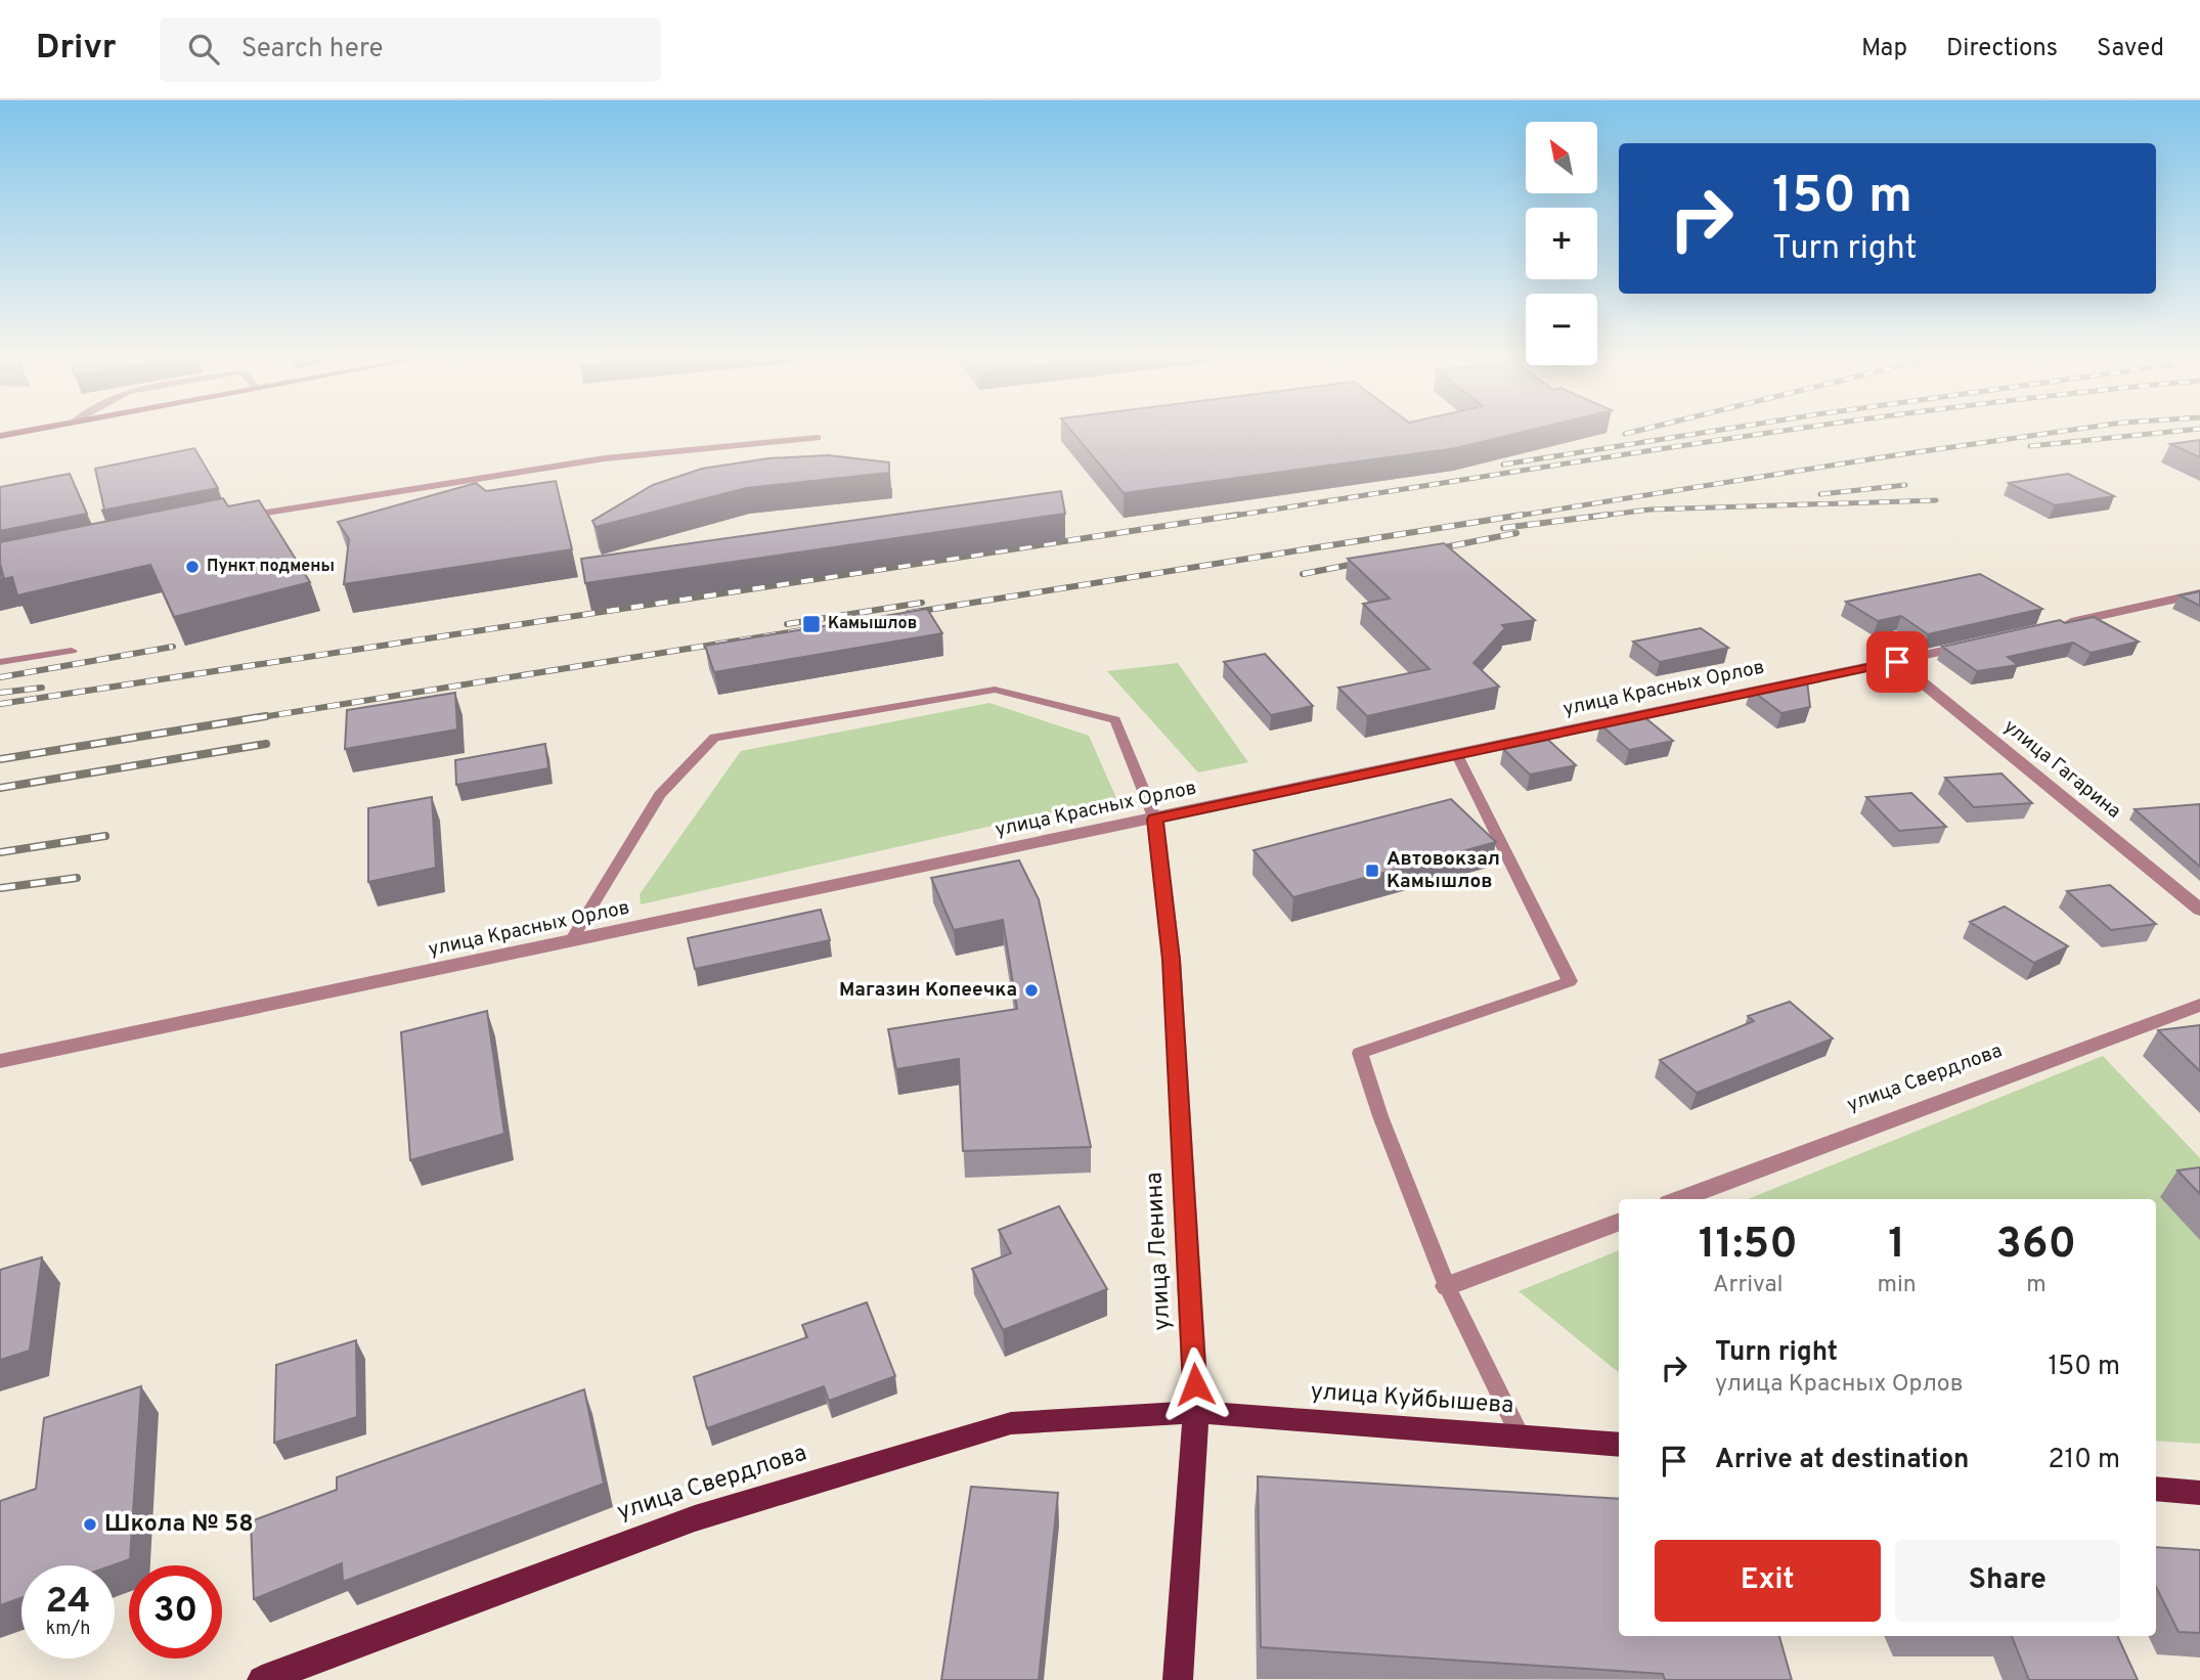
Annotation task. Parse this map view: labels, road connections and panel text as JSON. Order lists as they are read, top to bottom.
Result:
{
  "streets": {
    "main road": ["улица Свердлова", "улица Ленина", "улица Куйбышева"],
    "street": ["улица Красных Орлов", "улица Гагарина"]
  },
  "crossings": [
    ["улица Красных Орлов", "улица Гагарина"],
    ["улица Красных Орлов", "улица Ленина"],
    ["улица Свердлова", "улица Ленина"],
    ["улица Свердлова", "улица Куйбышева"],
    ["улица Ленина", "улица Куйбышева"]
  ],
  "places": {
    "other": ["Пункт подмены", "Магазин Копеечка", "Школа № 58"],
    "transit": ["Камышлов", "Автовокзал Камышлов"]
  },
  "north": "top left",
  "page": {
    "header": "Drivr",
    "search": "Search here",
    "nav": ["Map", "Directions", "Saved"],
    "map_buttons": ["+", "−"],
    "turn": ["150 m", "Turn right"],
    "eta": [
      "11:50",
      "Arrival",
      "1",
      "min",
      "360",
      "m"
    ],
    "list": [
      {
        "name": "Turn right",
        "note": "улица Красных Орлов",
        "value": "150 m"
      },
      {
        "name": "Arrive at destination",
        "value": "210 m"
      }
    ],
    "buttons": ["Exit", "Share"],
    "speed": "24 km/h",
    "limit": "30"
  }
}
